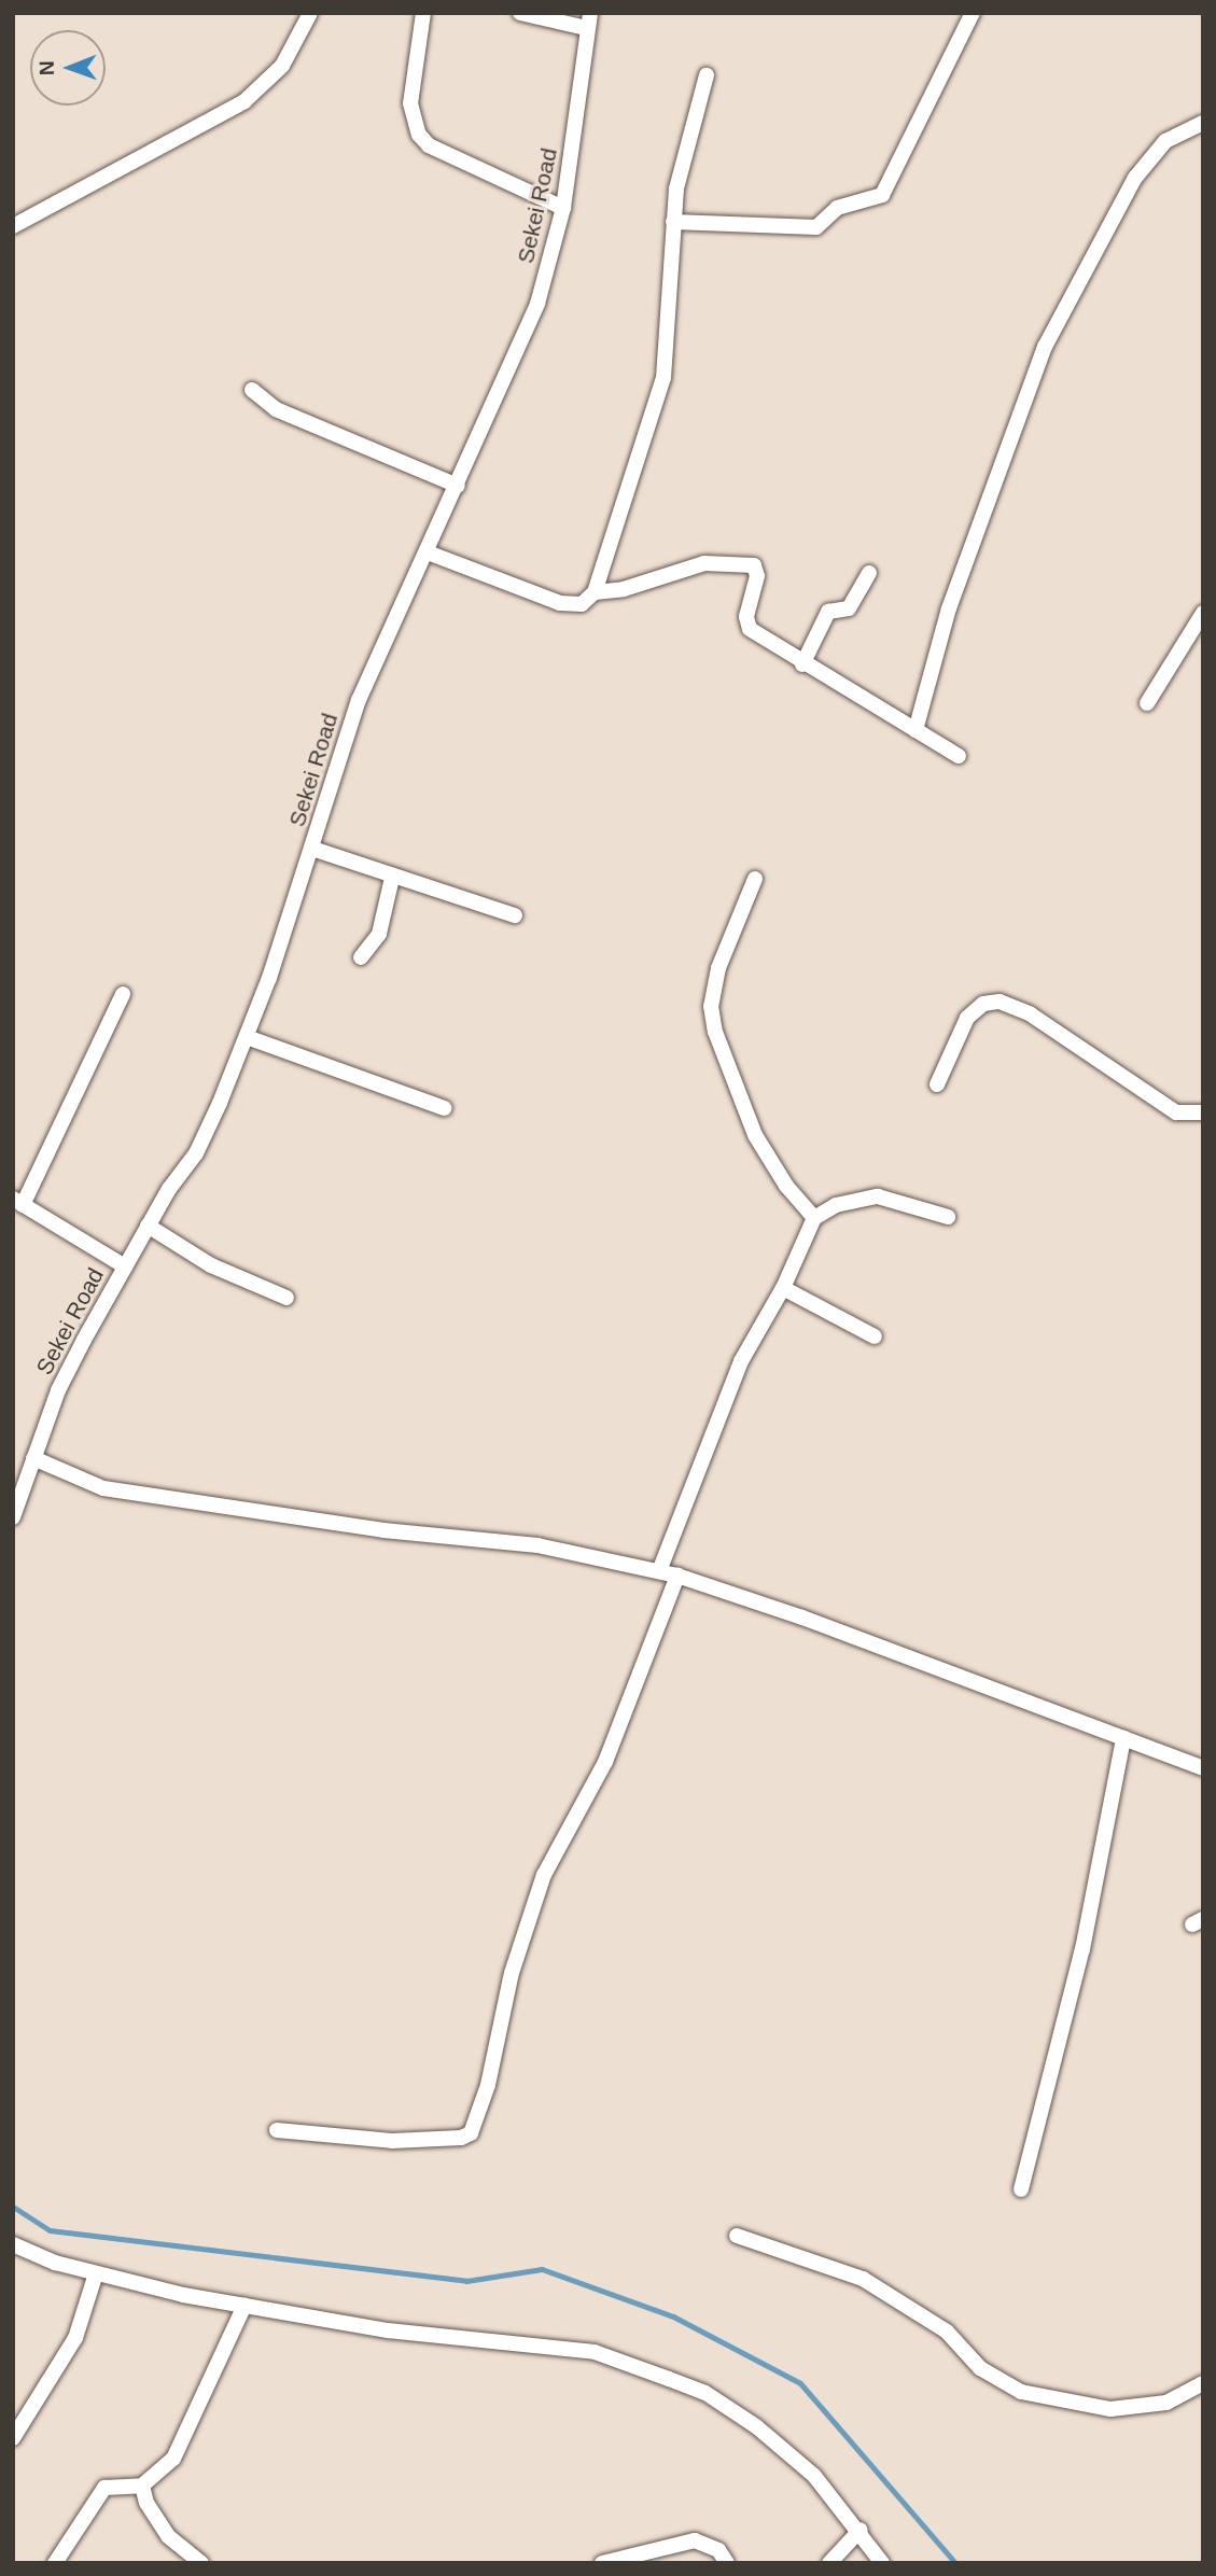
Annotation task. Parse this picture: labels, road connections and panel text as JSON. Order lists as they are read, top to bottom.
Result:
{
  "streets": {
    "street": ["Sekei Road"]
  },
  "north": "left"
}
